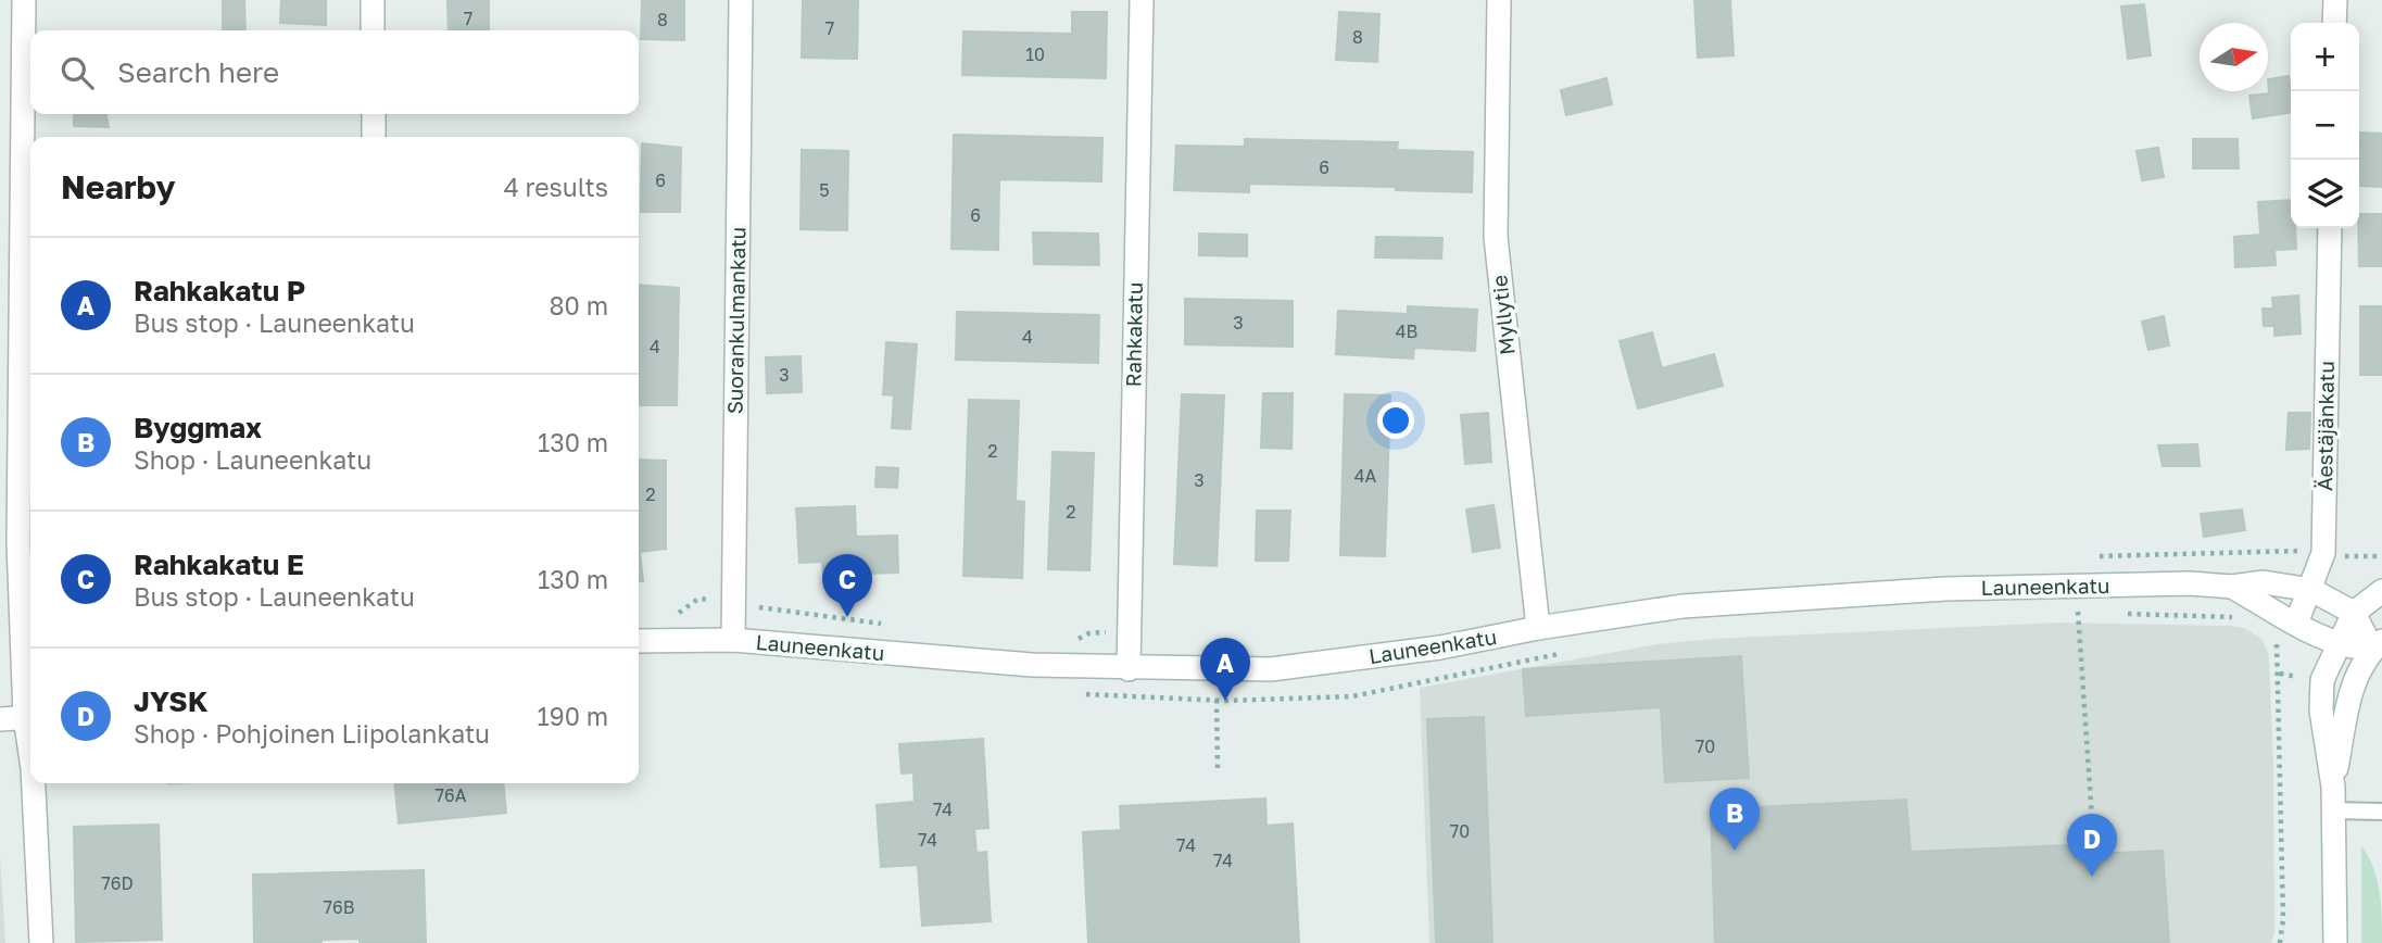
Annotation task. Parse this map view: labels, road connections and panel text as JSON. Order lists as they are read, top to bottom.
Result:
{
  "streets": {
    "street": [
      "Myllytie",
      "Suorankulmankatu",
      "Rahkakatu",
      "Äestäjänkatu",
      "Launeenkatu"
    ]
  },
  "crossings": [
    ["Myllytie", "Launeenkatu"],
    ["Suorankulmankatu", "Launeenkatu"],
    ["Rahkakatu", "Launeenkatu"],
    ["Äestäjänkatu", "Launeenkatu"]
  ],
  "house_numbers": [
    "7",
    "8",
    "7",
    "8",
    "10",
    "6",
    "6",
    "5",
    "6",
    "3",
    "4B",
    "4",
    "4",
    "3",
    "2",
    "4A",
    "3",
    "2",
    "2",
    "70",
    "76A",
    "74",
    "70",
    "74",
    "74",
    "74",
    "76D",
    "76B"
  ],
  "north": "right",
  "page": {
    "map_buttons": ["+", "−"],
    "search": "Search here",
    "heading": ["Nearby", "4 results"],
    "list": [
      {
        "mark": "A",
        "name": "Rahkakatu P",
        "note": "Bus stop · Launeenkatu",
        "value": "80 m"
      },
      {
        "mark": "B",
        "name": "Byggmax",
        "note": "Shop · Launeenkatu",
        "value": "130 m"
      },
      {
        "mark": "C",
        "name": "Rahkakatu E",
        "note": "Bus stop · Launeenkatu",
        "value": "130 m"
      },
      {
        "mark": "D",
        "name": "JYSK",
        "note": "Shop · Pohjoinen Liipolankatu",
        "value": "190 m"
      }
    ],
    "pins": [
      "C",
      "A",
      "B",
      "D"
    ]
  }
}
